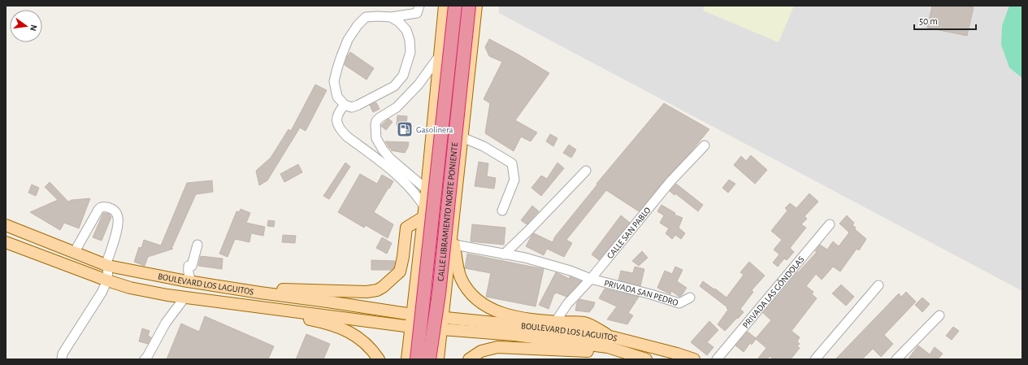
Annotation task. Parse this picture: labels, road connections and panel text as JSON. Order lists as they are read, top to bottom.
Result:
{
  "streets": {
    "highway": ["CALLE LIBRAMIENTO NORTE PONIENTE"],
    "main road": ["BOULEVARD LOS LAGUITOS"],
    "street": ["CALLE SAN PABLO", "PRIVADA SAN PEDRO", "PRIVADA LAS GÓNDOLAS"]
  },
  "crossings": [
    ["CALLE LIBRAMIENTO NORTE PONIENTE", "BOULEVARD LOS LAGUITOS"],
    ["CALLE SAN PABLO", "PRIVADA SAN PEDRO"]
  ],
  "places": {
    "fuel station": ["Gasolinera"]
  },
  "scale_bar": "50 m",
  "north": "right"
}
